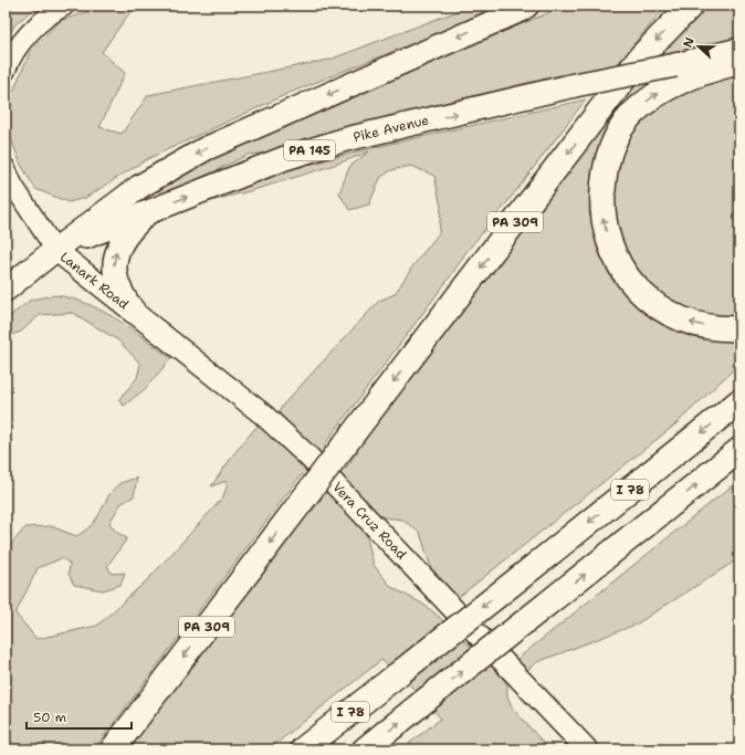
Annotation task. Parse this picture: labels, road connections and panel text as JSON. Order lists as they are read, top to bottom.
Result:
{
  "streets": {
    "highway": ["PA 309", "I 78"],
    "main road": [
      "Pike Avenue",
      "PA 145",
      "Lanark Road",
      "Vera Cruz Road"
    ]
  },
  "crossings": [
    ["Pike Avenue", "PA 145"],
    ["Pike Avenue", "Lanark Road"],
    ["Lanark Road", "Vera Cruz Road"]
  ],
  "scale_bar": "50 m",
  "north": "left"
}
